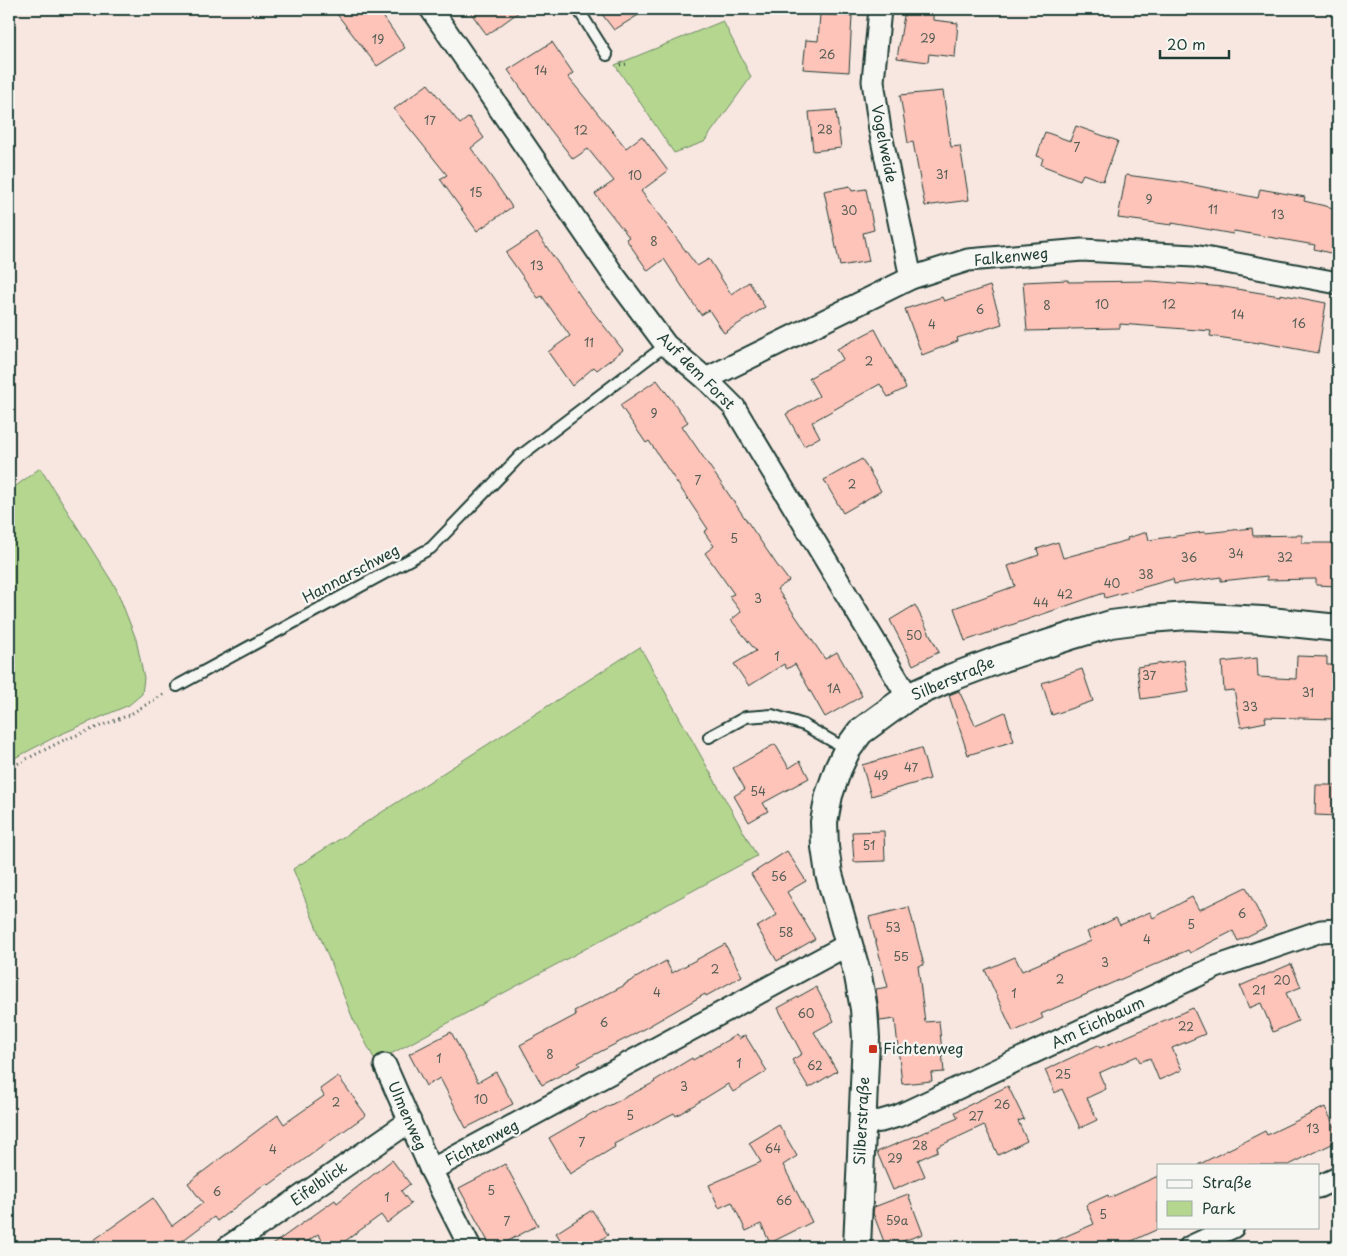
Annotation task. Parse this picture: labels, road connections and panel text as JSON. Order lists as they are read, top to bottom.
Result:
{
  "streets": {
    "street": [
      "Vogelweide",
      "Falkenweg",
      "Auf dem Forst",
      "Silberstraße",
      "Am Eichbaum",
      "Ulmenweg",
      "Fichtenweg",
      "Eifelblick"
    ],
    "lane": ["Hannarschweg"]
  },
  "crossings": [
    ["Vogelweide", "Falkenweg"],
    ["Falkenweg", "Auf dem Forst"],
    ["Auf dem Forst", "Hannarschweg"],
    ["Auf dem Forst", "Silberstraße"],
    ["Silberstraße", "Am Eichbaum"],
    ["Silberstraße", "Fichtenweg"],
    ["Ulmenweg", "Fichtenweg"],
    ["Ulmenweg", "Eifelblick"]
  ],
  "places": {
    "transit": ["Fichtenweg"]
  },
  "house_numbers": [
    "29",
    "19",
    "26",
    "14",
    "17",
    "28",
    "12",
    "7",
    "31",
    "10",
    "15",
    "9",
    "11",
    "30",
    "13",
    "8",
    "13",
    "10",
    "12",
    "8",
    "6",
    "14",
    "16",
    "4",
    "11",
    "2",
    "9",
    "7",
    "2",
    "5",
    "34",
    "36",
    "32",
    "38",
    "40",
    "42",
    "3",
    "44",
    "50",
    "1",
    "37",
    "1A",
    "31",
    "33",
    "47",
    "49",
    "54",
    "51",
    "56",
    "6",
    "5",
    "53",
    "58",
    "4",
    "55",
    "3",
    "2",
    "2",
    "20",
    "21",
    "4",
    "1",
    "60",
    "6",
    "22",
    "8",
    "1",
    "1",
    "62",
    "25",
    "3",
    "10",
    "2",
    "26",
    "5",
    "27",
    "13",
    "7",
    "28",
    "64",
    "4",
    "29",
    "5",
    "6",
    "1",
    "66",
    "5",
    "59a",
    "7"
  ],
  "legend": ["Straße", "Park"],
  "scale_bar": "20 m"
}
